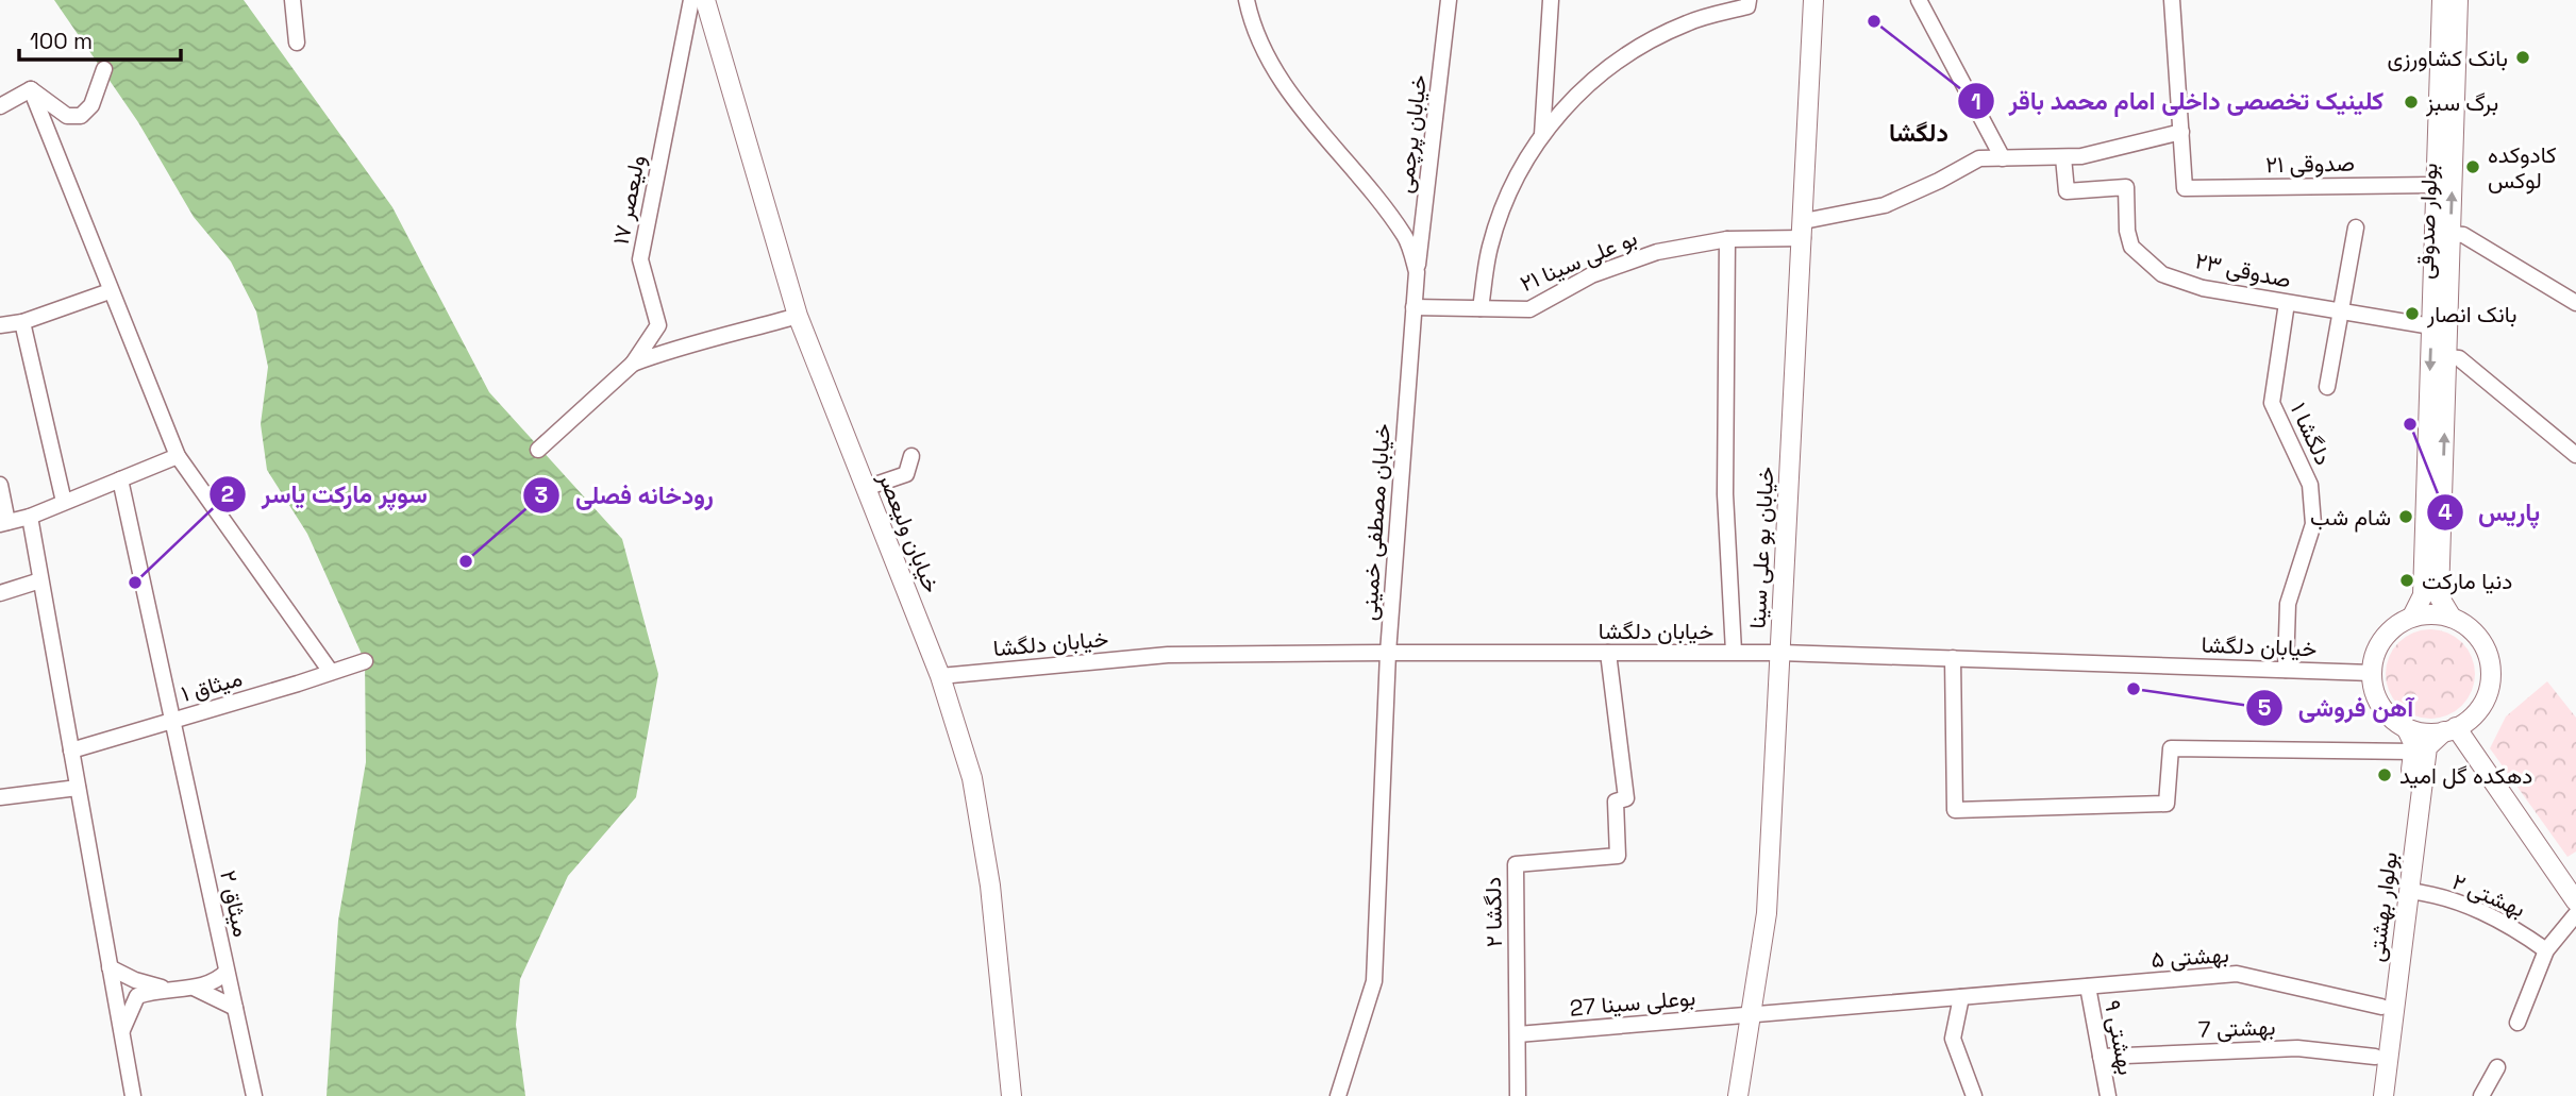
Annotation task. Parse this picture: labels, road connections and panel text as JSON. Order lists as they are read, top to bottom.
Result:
{
  "streets": {
    "main road": [
      "بولوار صدوقی",
      "خیابان ولیعصر",
      "خیابان بو علی سینا",
      "بولوار بهشتی"
    ],
    "street": [
      "خیابان پرچمی",
      "صدوقی ۲۱",
      "ولیعصر ۱۷",
      "بو علی سینا ۲۱",
      "صدوقی ۲۳",
      "دلگشا ۱",
      "خیابان مصطفی خمینی",
      "خیابان دلگشا",
      "میثاق ۱",
      "بهشتی ۲",
      "میثاق ۲",
      "دلگشا ۲",
      "بهشتی ۵",
      "بوعلی سینا 27",
      "بهشتی 7",
      "بهشتی ۹"
    ]
  },
  "crossings": [
    ["خیابان پرچمی", "خیابان مصطفی خمینی"],
    ["صدوقی ۲۱", "بولوار صدوقی"],
    ["صدوقی ۲۱", "بو علی سینا ۲۱"],
    ["بولوار صدوقی", "صدوقی ۲۳"],
    ["بولوار صدوقی", "خیابان دلگشا"],
    ["بولوار صدوقی", "بولوار بهشتی"],
    ["بو علی سینا ۲۱", "صدوقی ۲۳"],
    ["بو علی سینا ۲۱", "خیابان مصطفی خمینی"],
    ["بو علی سینا ۲۱", "خیابان بو علی سینا"],
    ["صدوقی ۲۳", "دلگشا ۱"],
    ["دلگشا ۱", "خیابان دلگشا"],
    ["خیابان مصطفی خمینی", "خیابان دلگشا"],
    ["خیابان ولیعصر", "خیابان دلگشا"],
    ["خیابان بو علی سینا", "خیابان دلگشا"],
    ["خیابان بو علی سینا", "بوعلی سینا 27"],
    ["خیابان دلگشا", "بولوار بهشتی"],
    ["خیابان دلگشا", "دلگشا ۲"],
    ["میثاق ۱", "میثاق ۲"],
    ["بهشتی ۲", "بولوار بهشتی"],
    ["بولوار بهشتی", "بهشتی ۵"],
    ["بولوار بهشتی", "بهشتی 7"],
    ["دلگشا ۲", "بوعلی سینا 27"],
    ["بهشتی ۵", "بوعلی سینا 27"],
    ["بهشتی ۵", "بهشتی ۹"],
    ["بهشتی 7", "بهشتی ۹"]
  ],
  "districts": ["دلگشا"],
  "places": [
    "کلینیک تخصصی داخلی امام محمد باقر",
    "بانک کشاورزی",
    "برگ سبز",
    "کادوکده لوکس",
    "بانک انصار",
    "پاریس",
    "شام شب",
    "رودخانه فصلی",
    "دنیا مارکت",
    "سوپر مارکت یاسر",
    "آهن فروشی",
    "دهکده گل امید"
  ],
  "scale_bar": "100 m"
}
